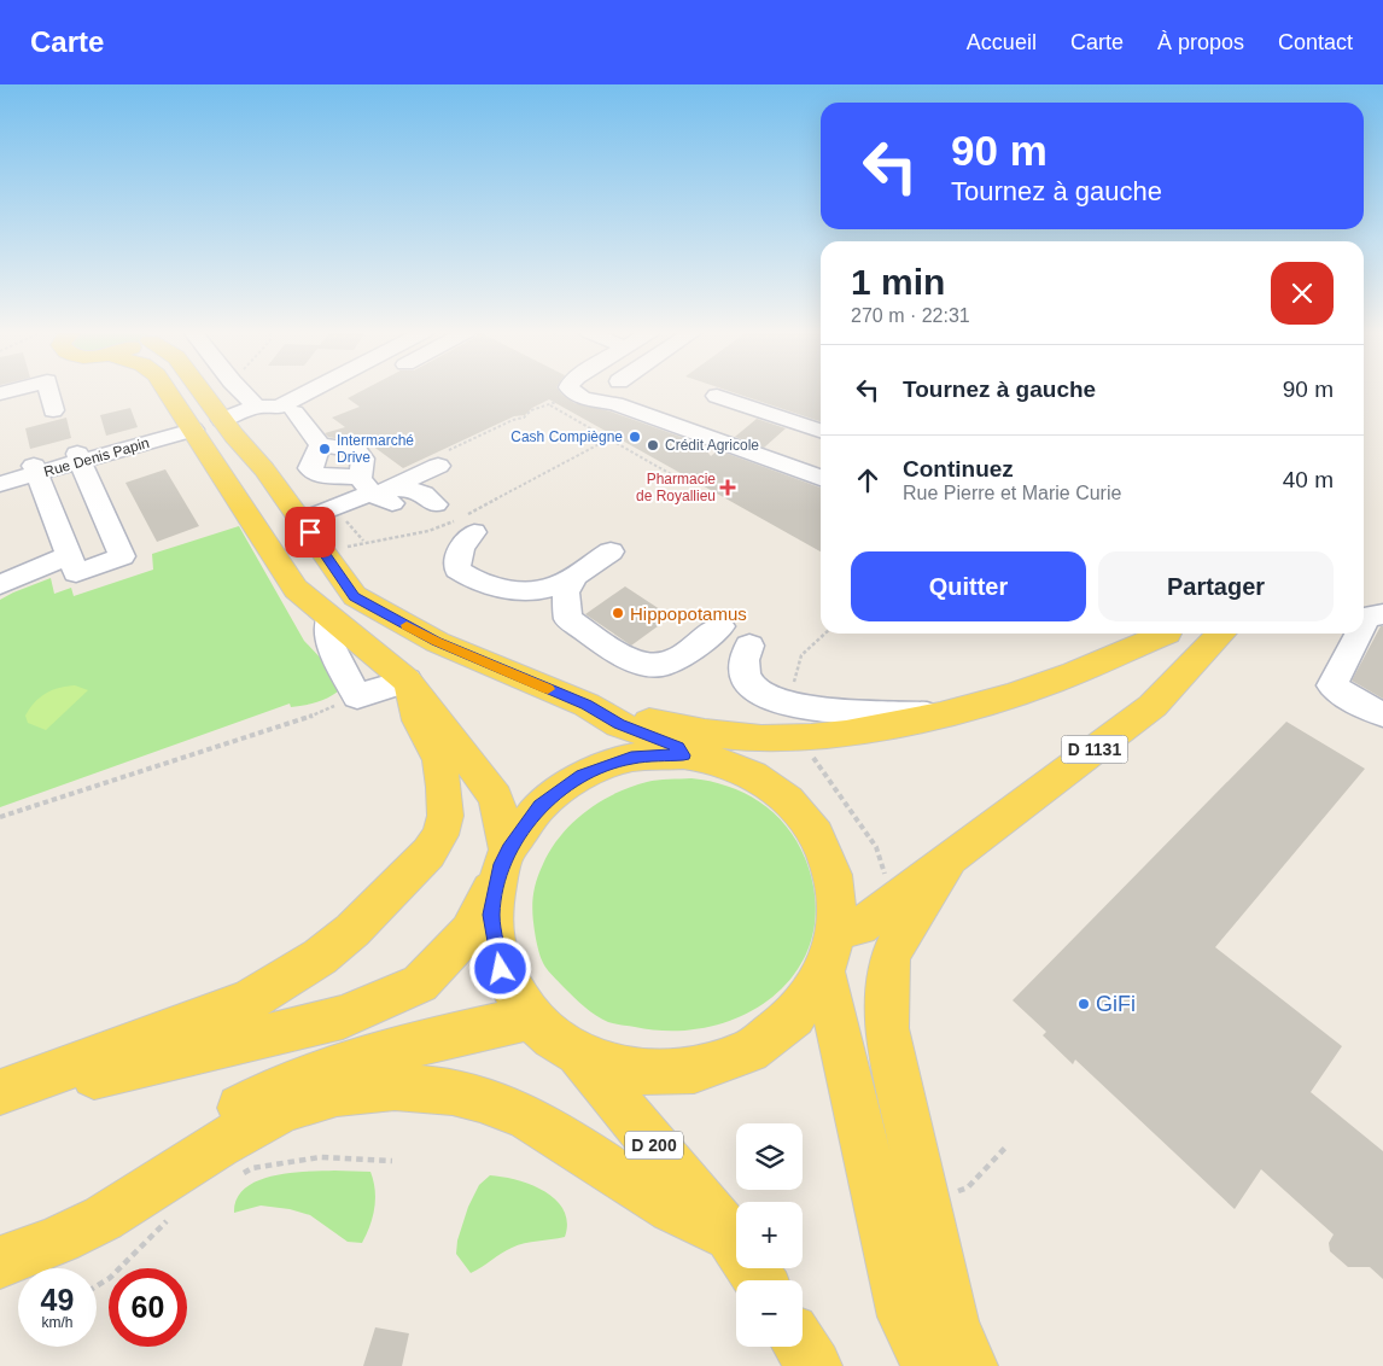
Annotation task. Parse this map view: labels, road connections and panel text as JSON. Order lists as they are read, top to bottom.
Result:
{
  "streets": {
    "main road": ["D 1131", "D 200"],
    "street": ["Rue Denis Papin"]
  },
  "places": {
    "other": [
      "Cash Compiègne",
      "Crédit Agricole",
      "Intermarché Drive",
      "Hippopotamus",
      "GiFi"
    ],
    "health": ["Pharmacie de Royallieu"]
  },
  "page": {
    "header": "Carte",
    "nav": [
      "Accueil",
      "Carte",
      "À propos",
      "Contact"
    ],
    "turn": ["90 m", "Tournez à gauche"],
    "heading": ["1 min", "270 m · 22:31"],
    "list": [
      {
        "name": "Tournez à gauche",
        "value": "90 m"
      },
      {
        "name": "Continuez",
        "note": "Rue Pierre et Marie Curie",
        "value": "40 m"
      }
    ],
    "buttons": ["Quitter", "Partager"],
    "map_buttons": ["+", "−"],
    "speed": "49 km/h",
    "limit": "60"
  }
}
